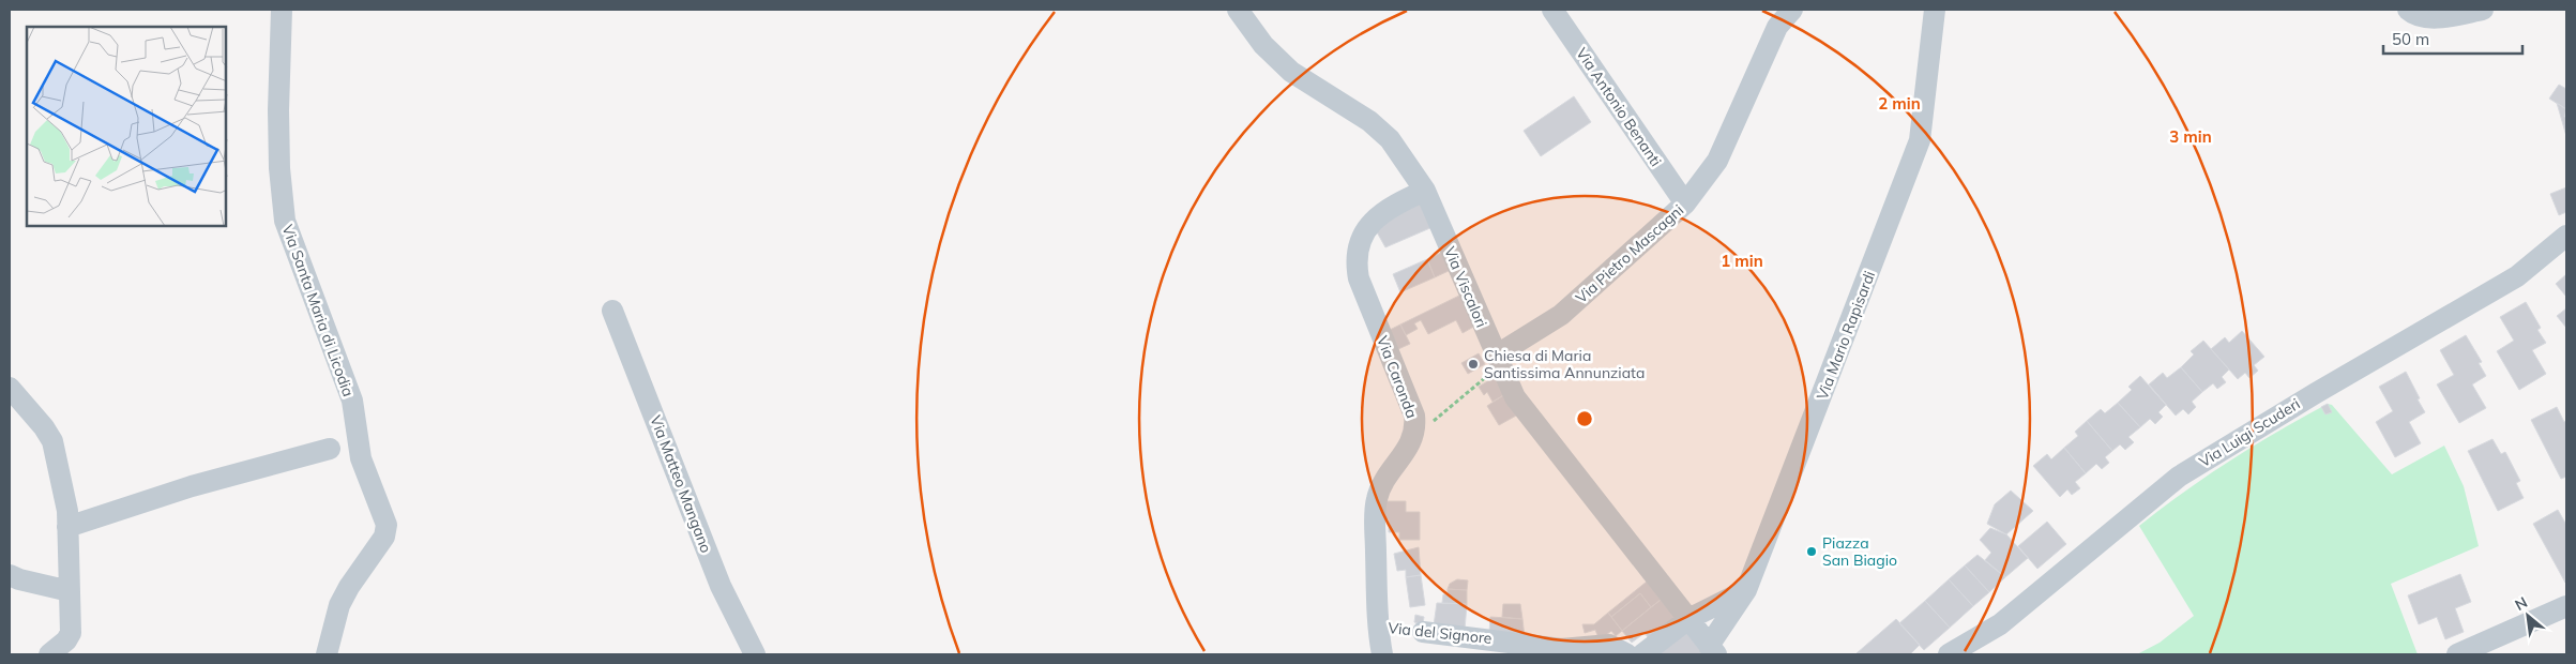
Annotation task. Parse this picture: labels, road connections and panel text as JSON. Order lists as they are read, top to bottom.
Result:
{
  "streets": {
    "street": [
      "Via Antonio Benanti",
      "Via Pietro Mascagni",
      "Via Viscalori",
      "Via Santa Maria di Licodia",
      "Via Mario Rapisardi",
      "Via Caronda",
      "Via Luigi Scuderi",
      "Via Matteo Mangano",
      "Via del Signore"
    ]
  },
  "crossings": [
    ["Via Antonio Benanti", "Via Pietro Mascagni"],
    ["Via Pietro Mascagni", "Via Viscalori"],
    ["Via Viscalori", "Via Mario Rapisardi"],
    ["Via Viscalori", "Via Caronda"]
  ],
  "places": ["Chiesa di Maria Santissima Annunziata", "Piazza San Biagio"],
  "scale_bar": "50 m",
  "north": "top left",
  "rings": ["2 min", "3 min", "1 min"]
}
